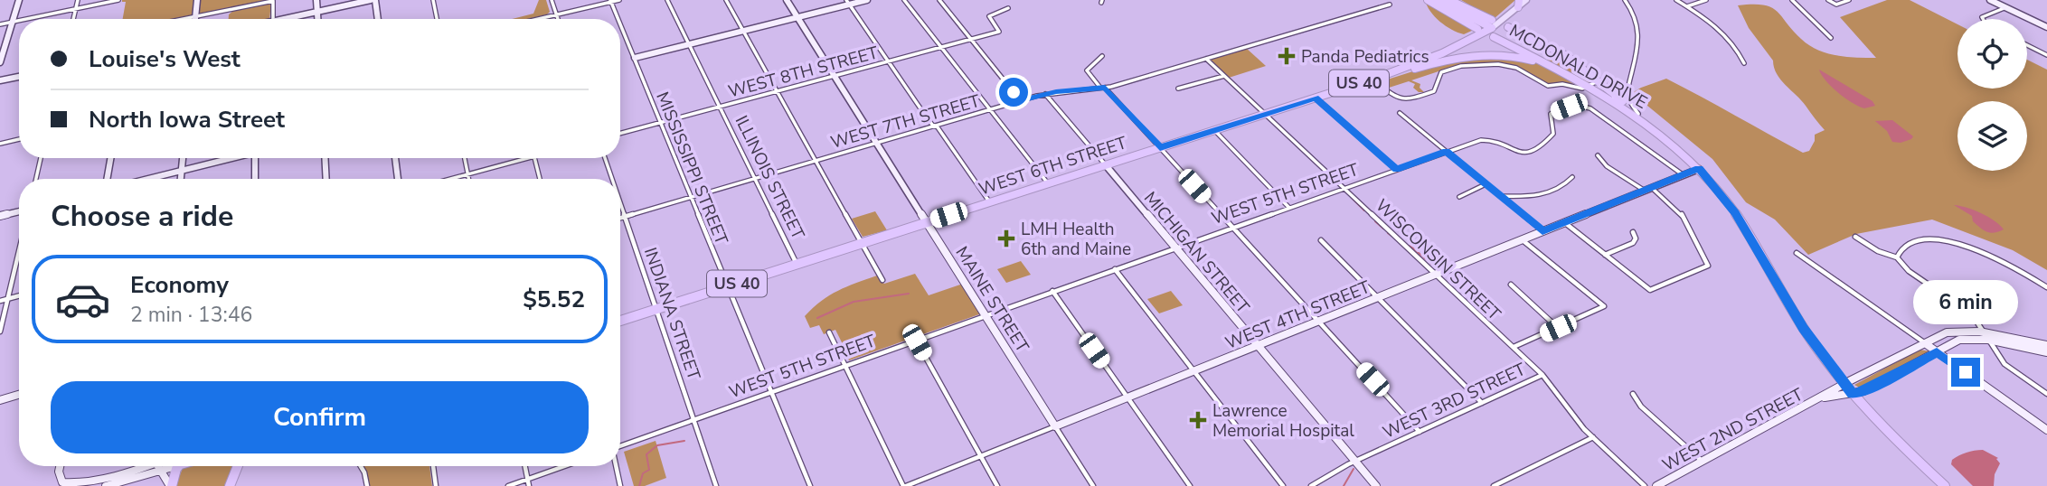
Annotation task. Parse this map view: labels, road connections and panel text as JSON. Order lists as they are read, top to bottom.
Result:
{
  "streets": {
    "highway": ["MCDONALD DRIVE", "US 40", "WEST 6TH STREET"],
    "street": [
      "WEST 8TH STREET",
      "WEST 7TH STREET",
      "MISSISSIPPI STREET",
      "ILLINOIS STREET",
      "WEST 5TH STREET",
      "MICHIGAN STREET",
      "WISCONSIN STREET",
      "MAINE STREET",
      "INDIANA STREET",
      "WEST 4TH STREET",
      "WEST 3RD STREET",
      "WEST 2ND STREET"
    ]
  },
  "crossings": [
    ["MCDONALD DRIVE", "WEST 6TH STREET"],
    ["MCDONALD DRIVE", "WEST 4TH STREET"],
    ["MCDONALD DRIVE", "WEST 2ND STREET"],
    ["WEST 8TH STREET", "MISSISSIPPI STREET"],
    ["WEST 8TH STREET", "ILLINOIS STREET"],
    ["WEST 8TH STREET", "MAINE STREET"],
    ["WEST 7TH STREET", "MISSISSIPPI STREET"],
    ["WEST 7TH STREET", "ILLINOIS STREET"],
    ["WEST 7TH STREET", "MICHIGAN STREET"],
    ["WEST 7TH STREET", "WISCONSIN STREET"],
    ["WEST 7TH STREET", "MAINE STREET"],
    ["WEST 7TH STREET", "INDIANA STREET"],
    ["WEST 6TH STREET", "MISSISSIPPI STREET"],
    ["WEST 6TH STREET", "ILLINOIS STREET"],
    ["WEST 6TH STREET", "MICHIGAN STREET"],
    ["WEST 6TH STREET", "WISCONSIN STREET"],
    ["WEST 6TH STREET", "MAINE STREET"],
    ["WEST 6TH STREET", "INDIANA STREET"],
    ["MISSISSIPPI STREET", "WEST 5TH STREET"],
    ["WEST 5TH STREET", "MICHIGAN STREET"],
    ["WEST 5TH STREET", "WISCONSIN STREET"],
    ["WEST 5TH STREET", "MAINE STREET"],
    ["WEST 5TH STREET", "INDIANA STREET"],
    ["WEST 5TH STREET", "WEST 4TH STREET"],
    ["MICHIGAN STREET", "WEST 4TH STREET"],
    ["MICHIGAN STREET", "WEST 3RD STREET"],
    ["WISCONSIN STREET", "WEST 4TH STREET"],
    ["WISCONSIN STREET", "WEST 3RD STREET"],
    ["MAINE STREET", "WEST 4TH STREET"],
    ["WEST 4TH STREET", "WEST 3RD STREET"]
  ],
  "places": {
    "health": ["Panda Pediatrics", "LMH Health 6th and Maine", "Lawrence Memorial Hospital"]
  },
  "page": {
    "banner": ["Louise's West", "North Iowa Street"],
    "heading": "Choose a ride",
    "list": [
      {
        "name": "Economy",
        "note": "2 min · 13:46",
        "value": "$5.52"
      }
    ],
    "bubble": "6 min",
    "buttons": "Confirm"
  }
}
